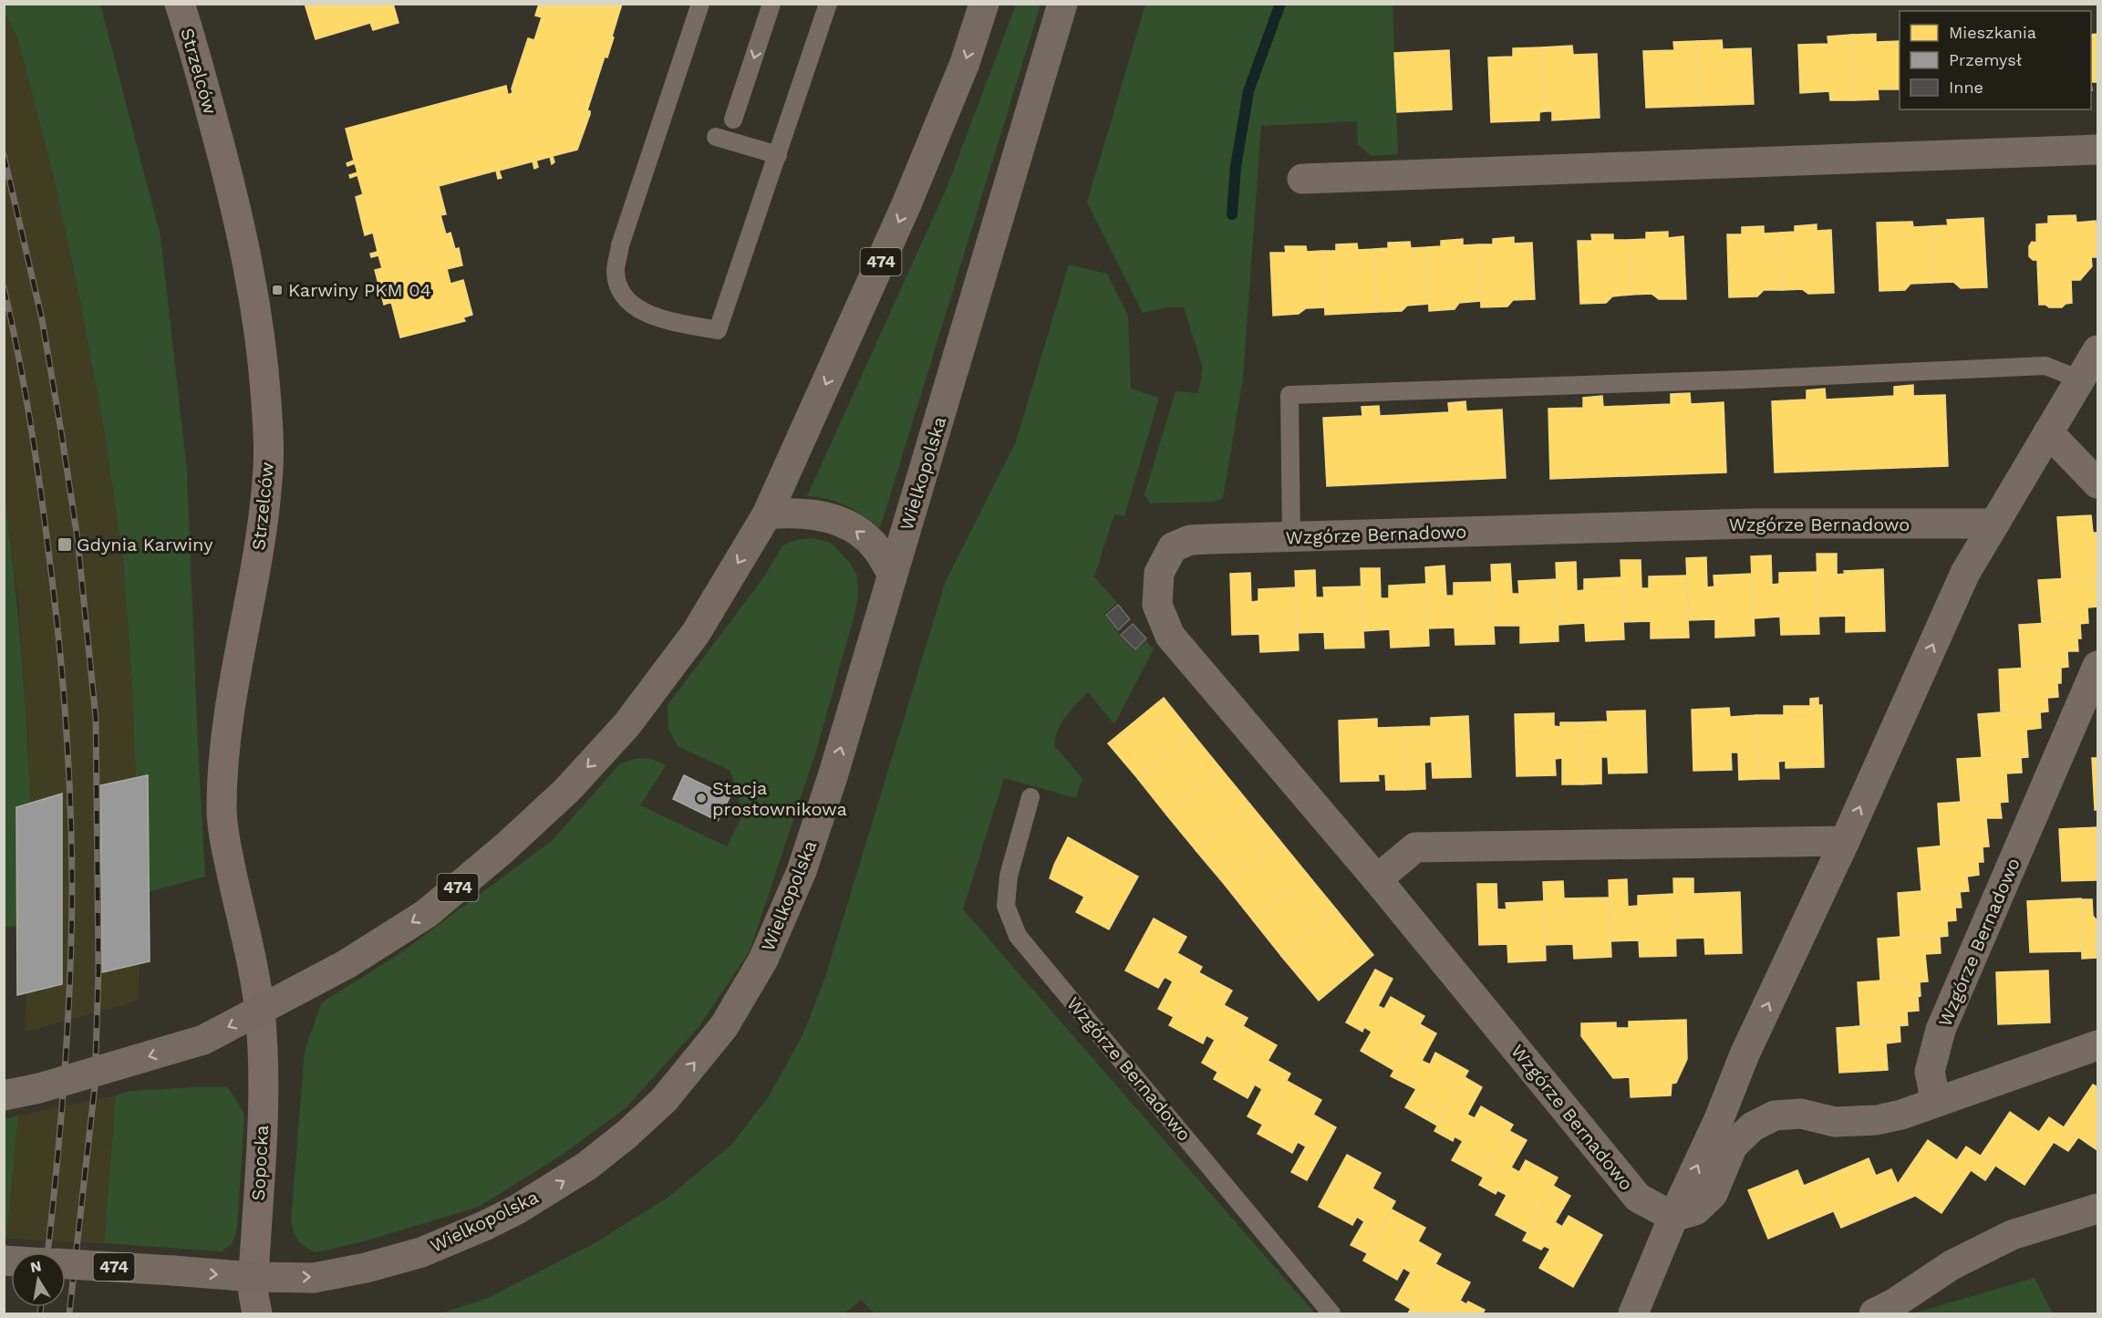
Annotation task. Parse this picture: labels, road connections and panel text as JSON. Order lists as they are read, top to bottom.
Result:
{
  "streets": {
    "main road": ["474", "Wielkopolska"],
    "street": ["Strzelców", "Wzgórze Bernadowo", "Sopocka"]
  },
  "crossings": [
    ["Strzelców", "474"],
    ["Strzelców", "Sopocka"],
    ["474", "Sopocka"],
    ["Wielkopolska", "Sopocka"]
  ],
  "places": {
    "transit": ["Karwiny PKM 04", "Gdynia Karwiny"],
    "other": ["Stacja prostownikowa"]
  },
  "legend": ["Mieszkania", "Przemysł", "Inne"],
  "north": "top"
}
